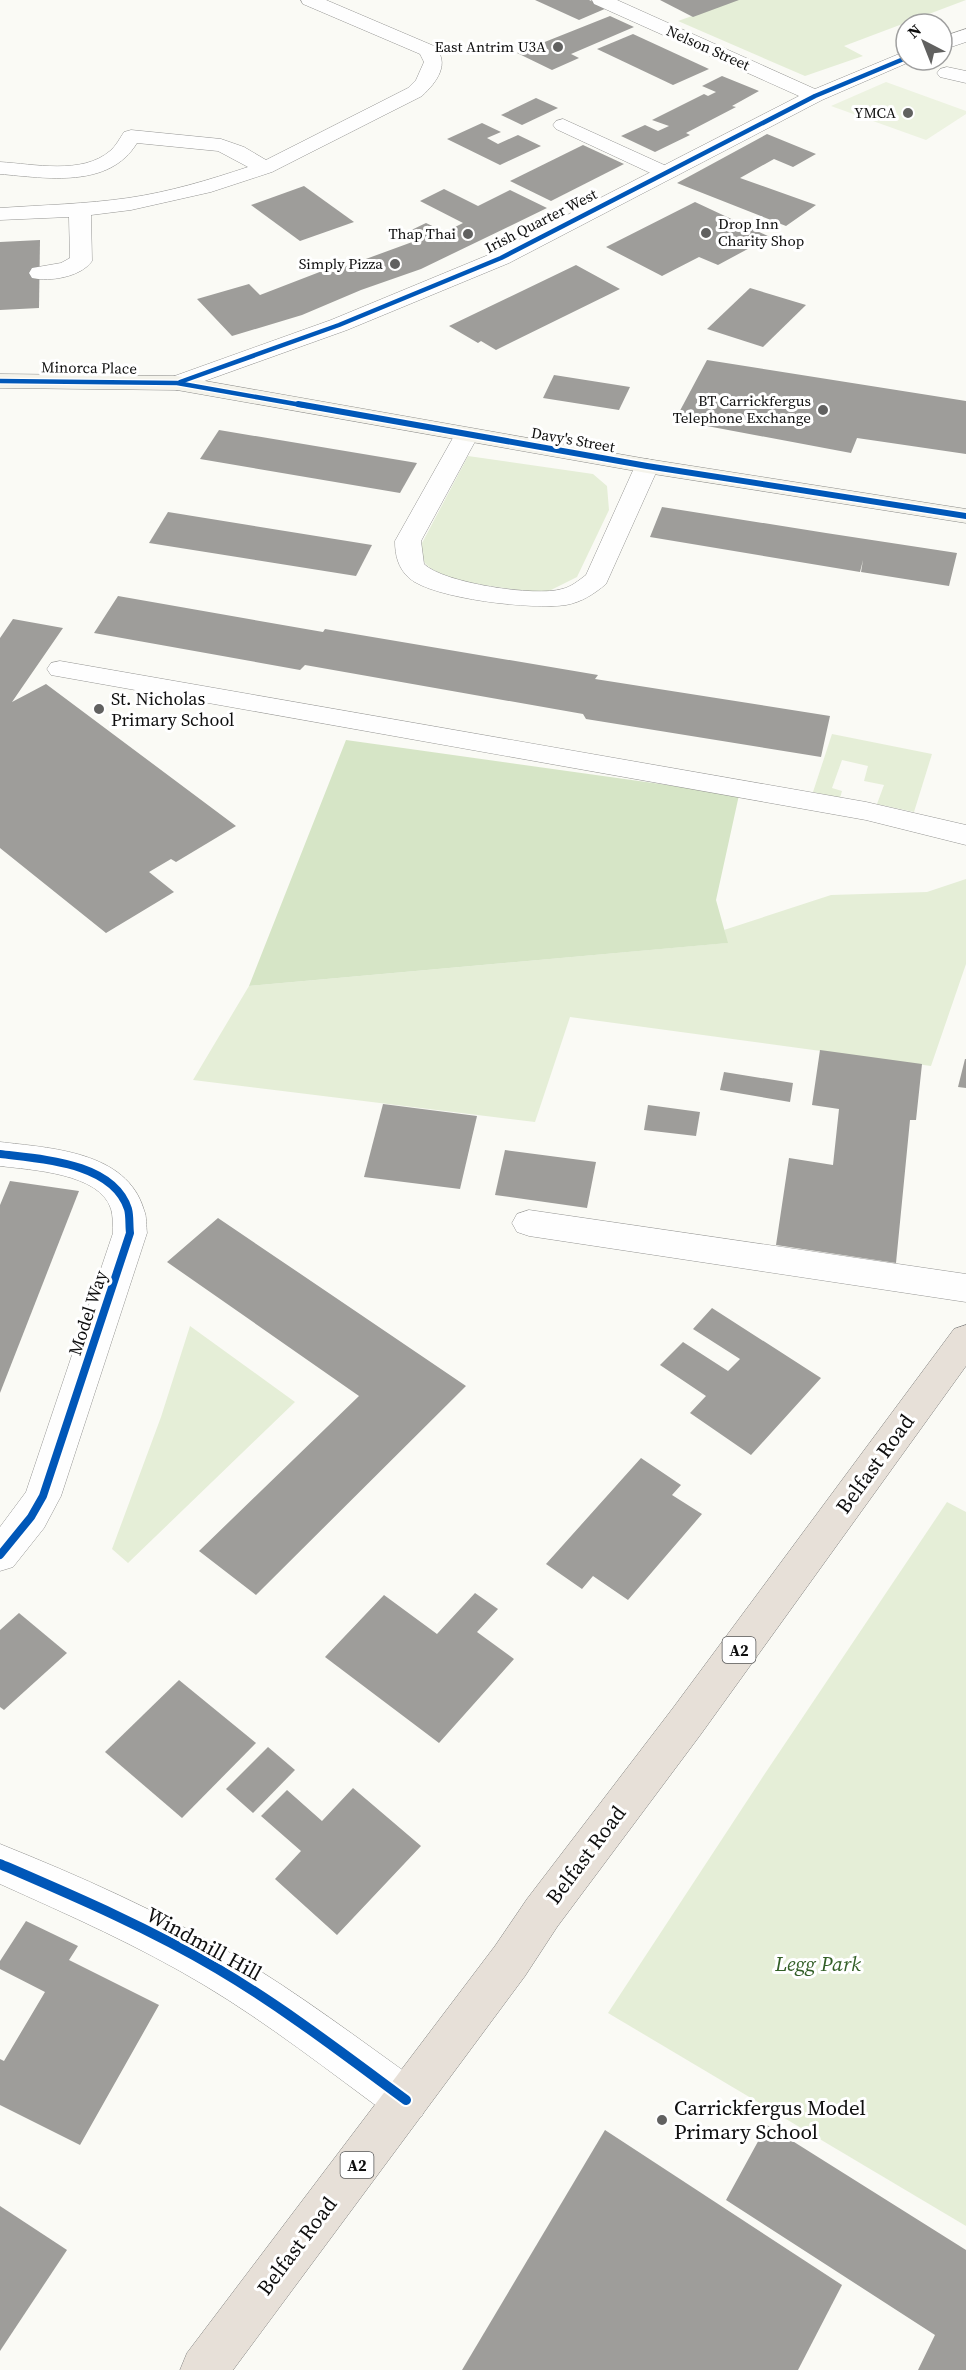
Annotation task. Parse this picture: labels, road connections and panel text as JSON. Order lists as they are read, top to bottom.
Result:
{
  "streets": {
    "highway": ["Belfast Road", "A2"],
    "street": [
      "Nelson Street",
      "Irish Quarter West",
      "Minorca Place",
      "Davy's Street",
      "Model Way",
      "Windmill Hill"
    ]
  },
  "crossings": [
    ["Nelson Street", "Irish Quarter West"],
    ["Irish Quarter West", "Minorca Place"],
    ["Irish Quarter West", "Davy's Street"],
    ["Minorca Place", "Davy's Street"],
    ["Belfast Road", "Windmill Hill"]
  ],
  "parks": ["Legg Park"],
  "places": [
    "East Antrim U3A",
    "YMCA",
    "Drop Inn Charity Shop",
    "Thap Thai",
    "Simply Pizza",
    "BT Carrickfergus Telephone Exchange",
    "St. Nicholas Primary School",
    "Carrickfergus Model Primary School"
  ],
  "north": "top left"
}
